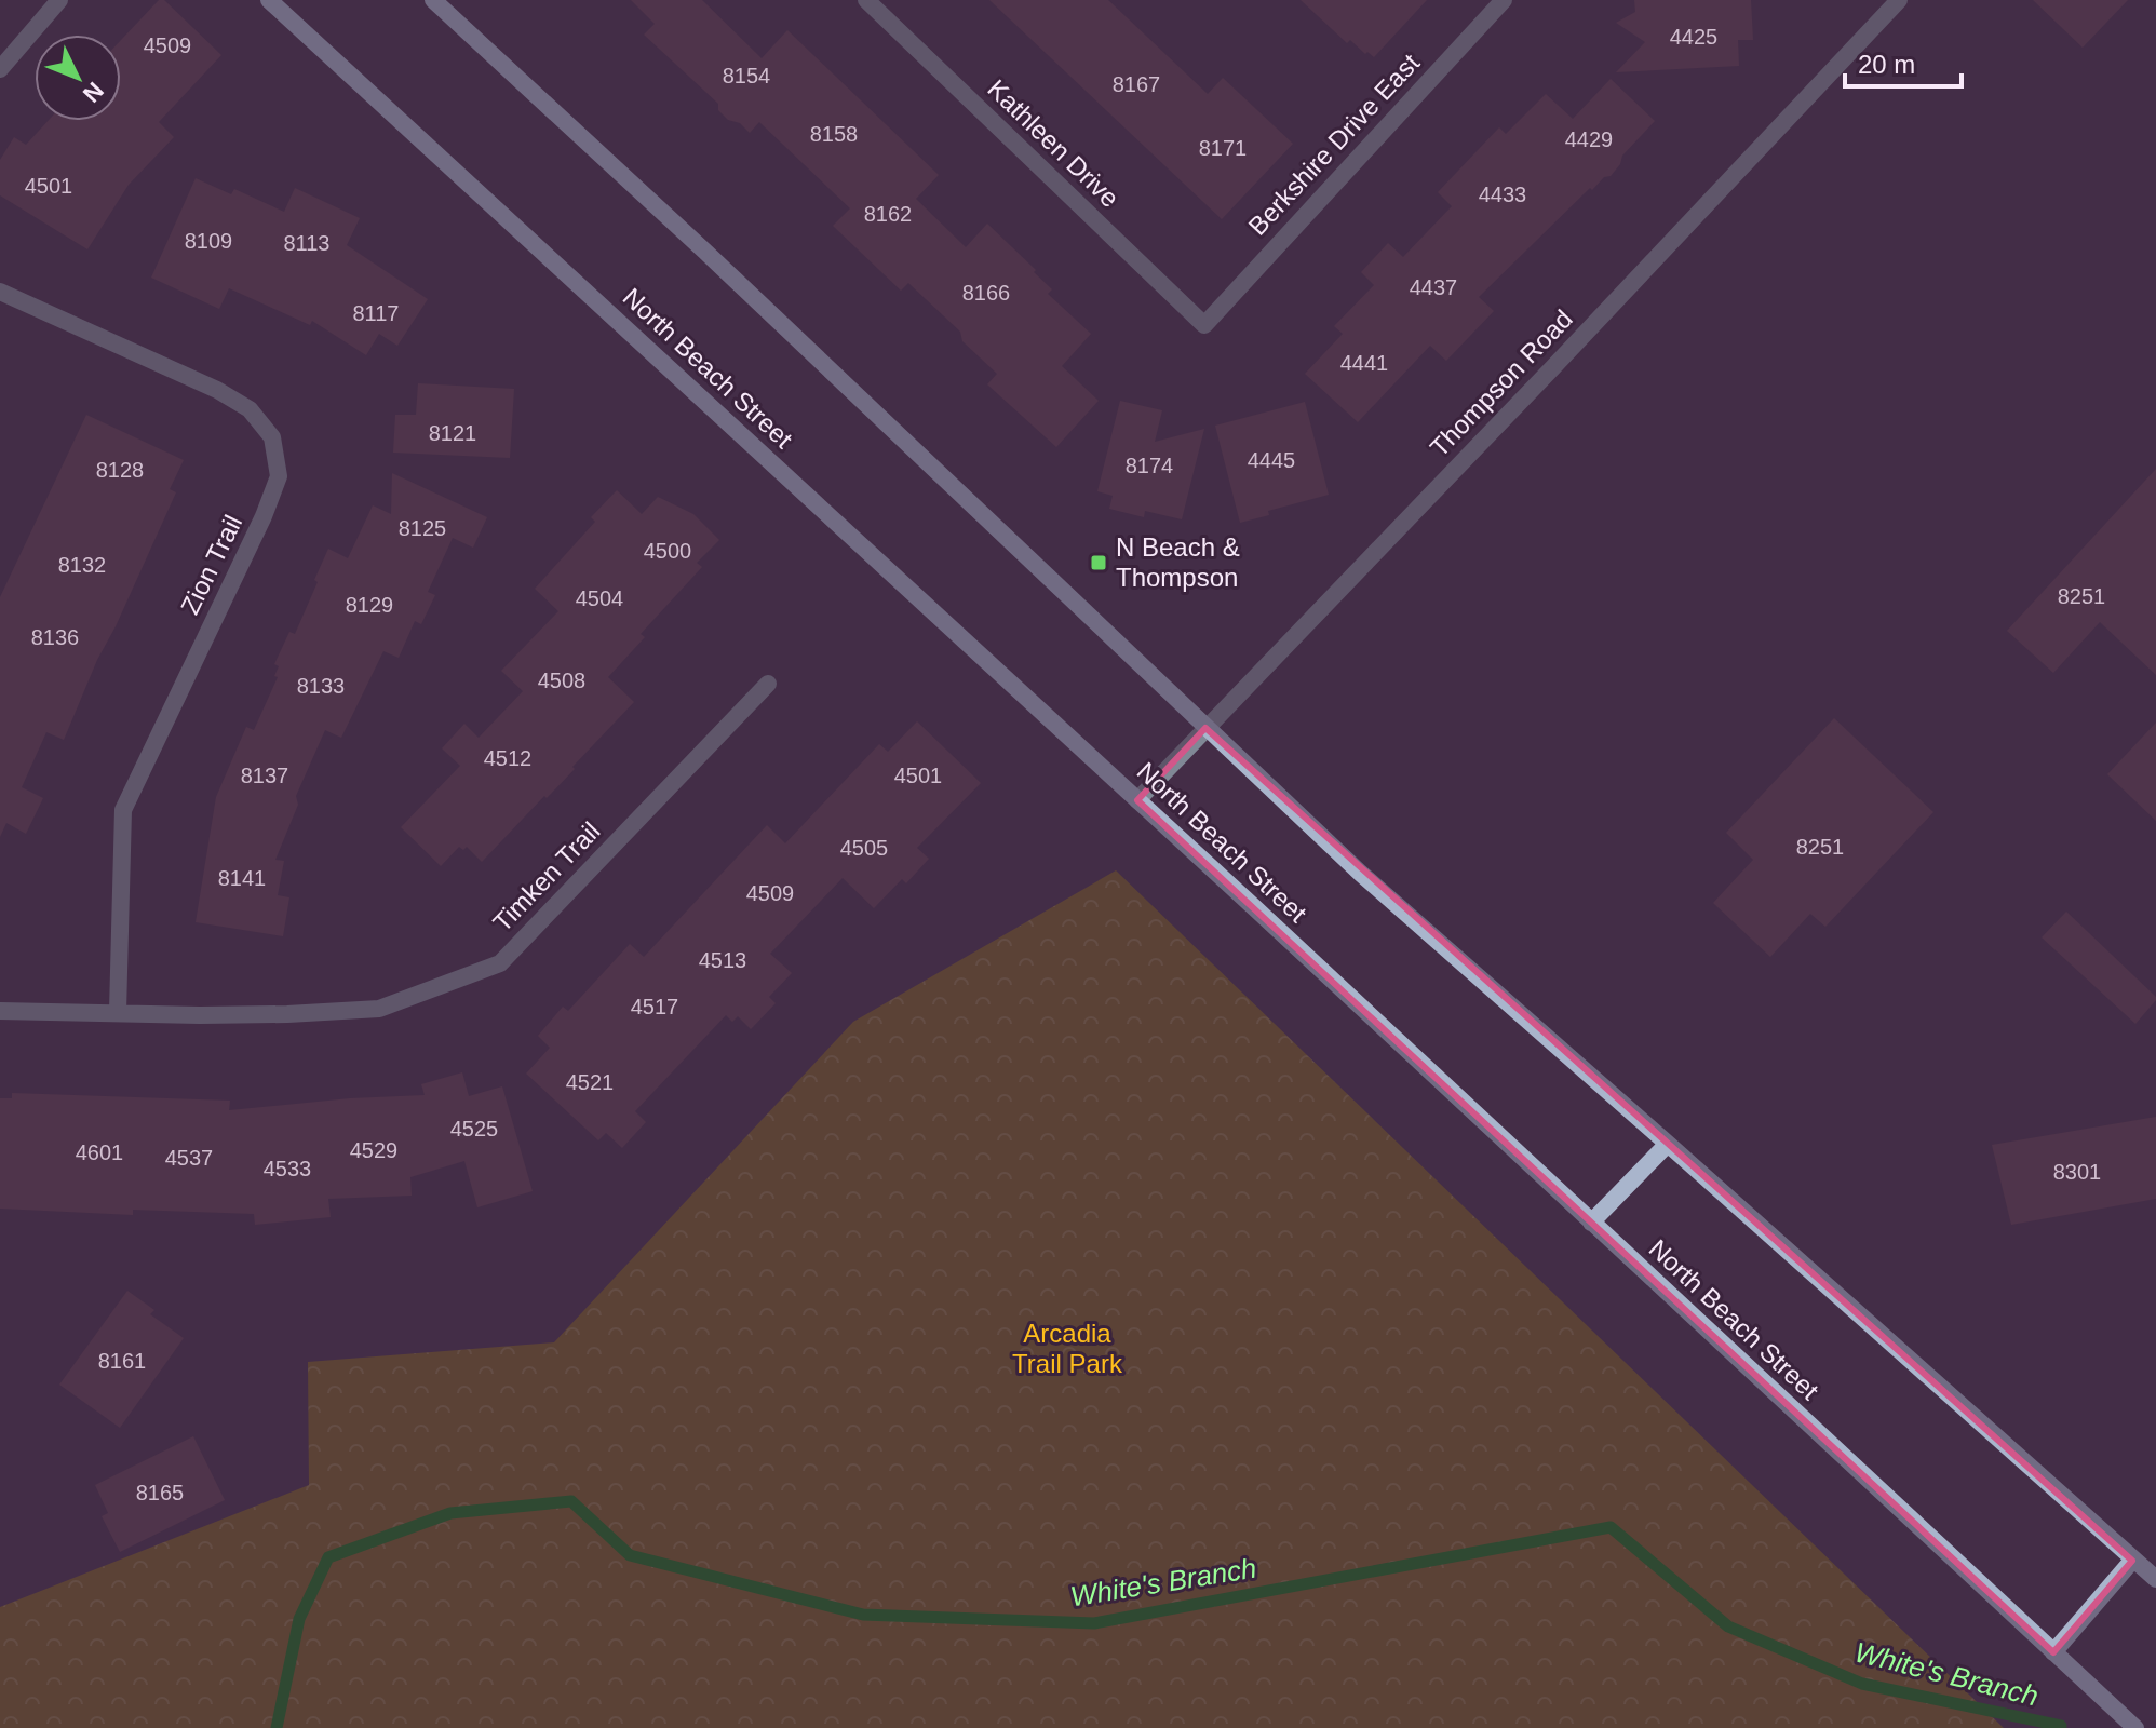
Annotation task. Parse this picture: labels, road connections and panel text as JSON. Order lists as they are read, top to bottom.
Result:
{
  "streets": {
    "main road": ["North Beach Street"],
    "street": [
      "Kathleen Drive",
      "Berkshire Drive East",
      "Thompson Road",
      "Zion Trail",
      "Timken Trail"
    ]
  },
  "crossings": [
    ["Kathleen Drive", "Berkshire Drive East"],
    ["North Beach Street", "Thompson Road"],
    ["Zion Trail", "Timken Trail"]
  ],
  "water": ["White's Branch"],
  "parks": ["Arcadia Trail Park"],
  "places": {
    "transit": ["N Beach & Thompson"]
  },
  "house_numbers": [
    "4425",
    "4509",
    "8154",
    "8167",
    "8158",
    "4429",
    "8171",
    "4501",
    "4433",
    "8162",
    "8109",
    "8113",
    "4437",
    "8166",
    "8117",
    "4441",
    "8121",
    "4445",
    "8174",
    "8128",
    "8125",
    "4500",
    "8132",
    "8251",
    "4504",
    "8129",
    "8136",
    "4508",
    "8133",
    "4512",
    "8137",
    "4501",
    "8251",
    "4505",
    "8141",
    "4509",
    "4513",
    "4517",
    "4521",
    "4525",
    "4529",
    "4601",
    "4537",
    "4533",
    "8301",
    "8161",
    "8165"
  ],
  "scale_bar": "20 m",
  "north": "bottom right"
}
